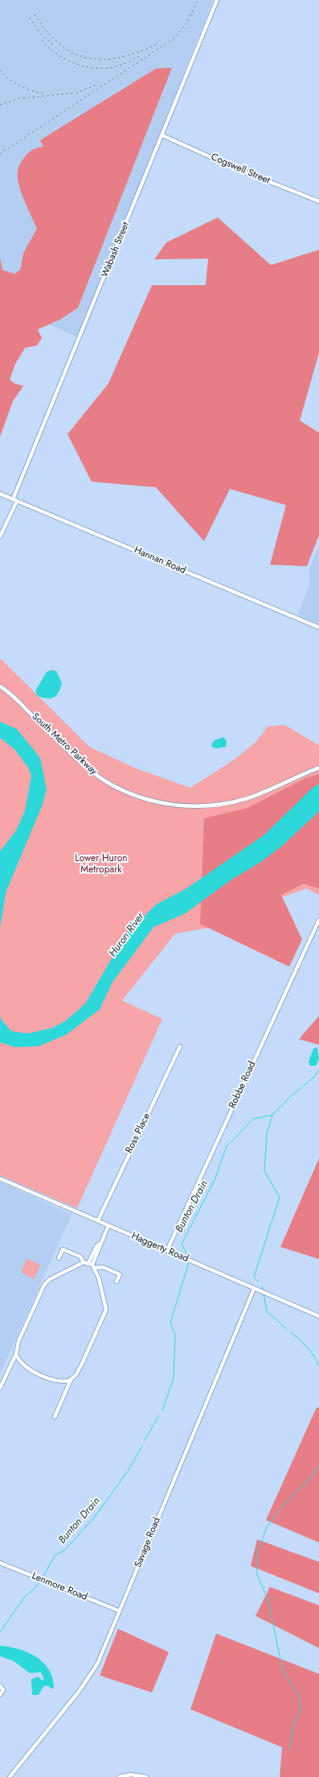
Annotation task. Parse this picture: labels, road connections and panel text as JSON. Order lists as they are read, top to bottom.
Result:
{
  "streets": {
    "street": [
      "Cogswell Street",
      "Wabash Street",
      "Hannan Road",
      "South Metro Parkway",
      "Robbe Road",
      "Ross Place",
      "Haggerty Road",
      "Savage Road",
      "Lenmore Road"
    ]
  },
  "crossings": [
    ["Cogswell Street", "Wabash Street"],
    ["Wabash Street", "Hannan Road"],
    ["Robbe Road", "Haggerty Road"],
    ["Ross Place", "Haggerty Road"],
    ["Haggerty Road", "Savage Road"],
    ["Savage Road", "Lenmore Road"]
  ],
  "water": ["Huron River", "Bunton Drain"],
  "parks": ["Lower Huron Metropark"]
}
